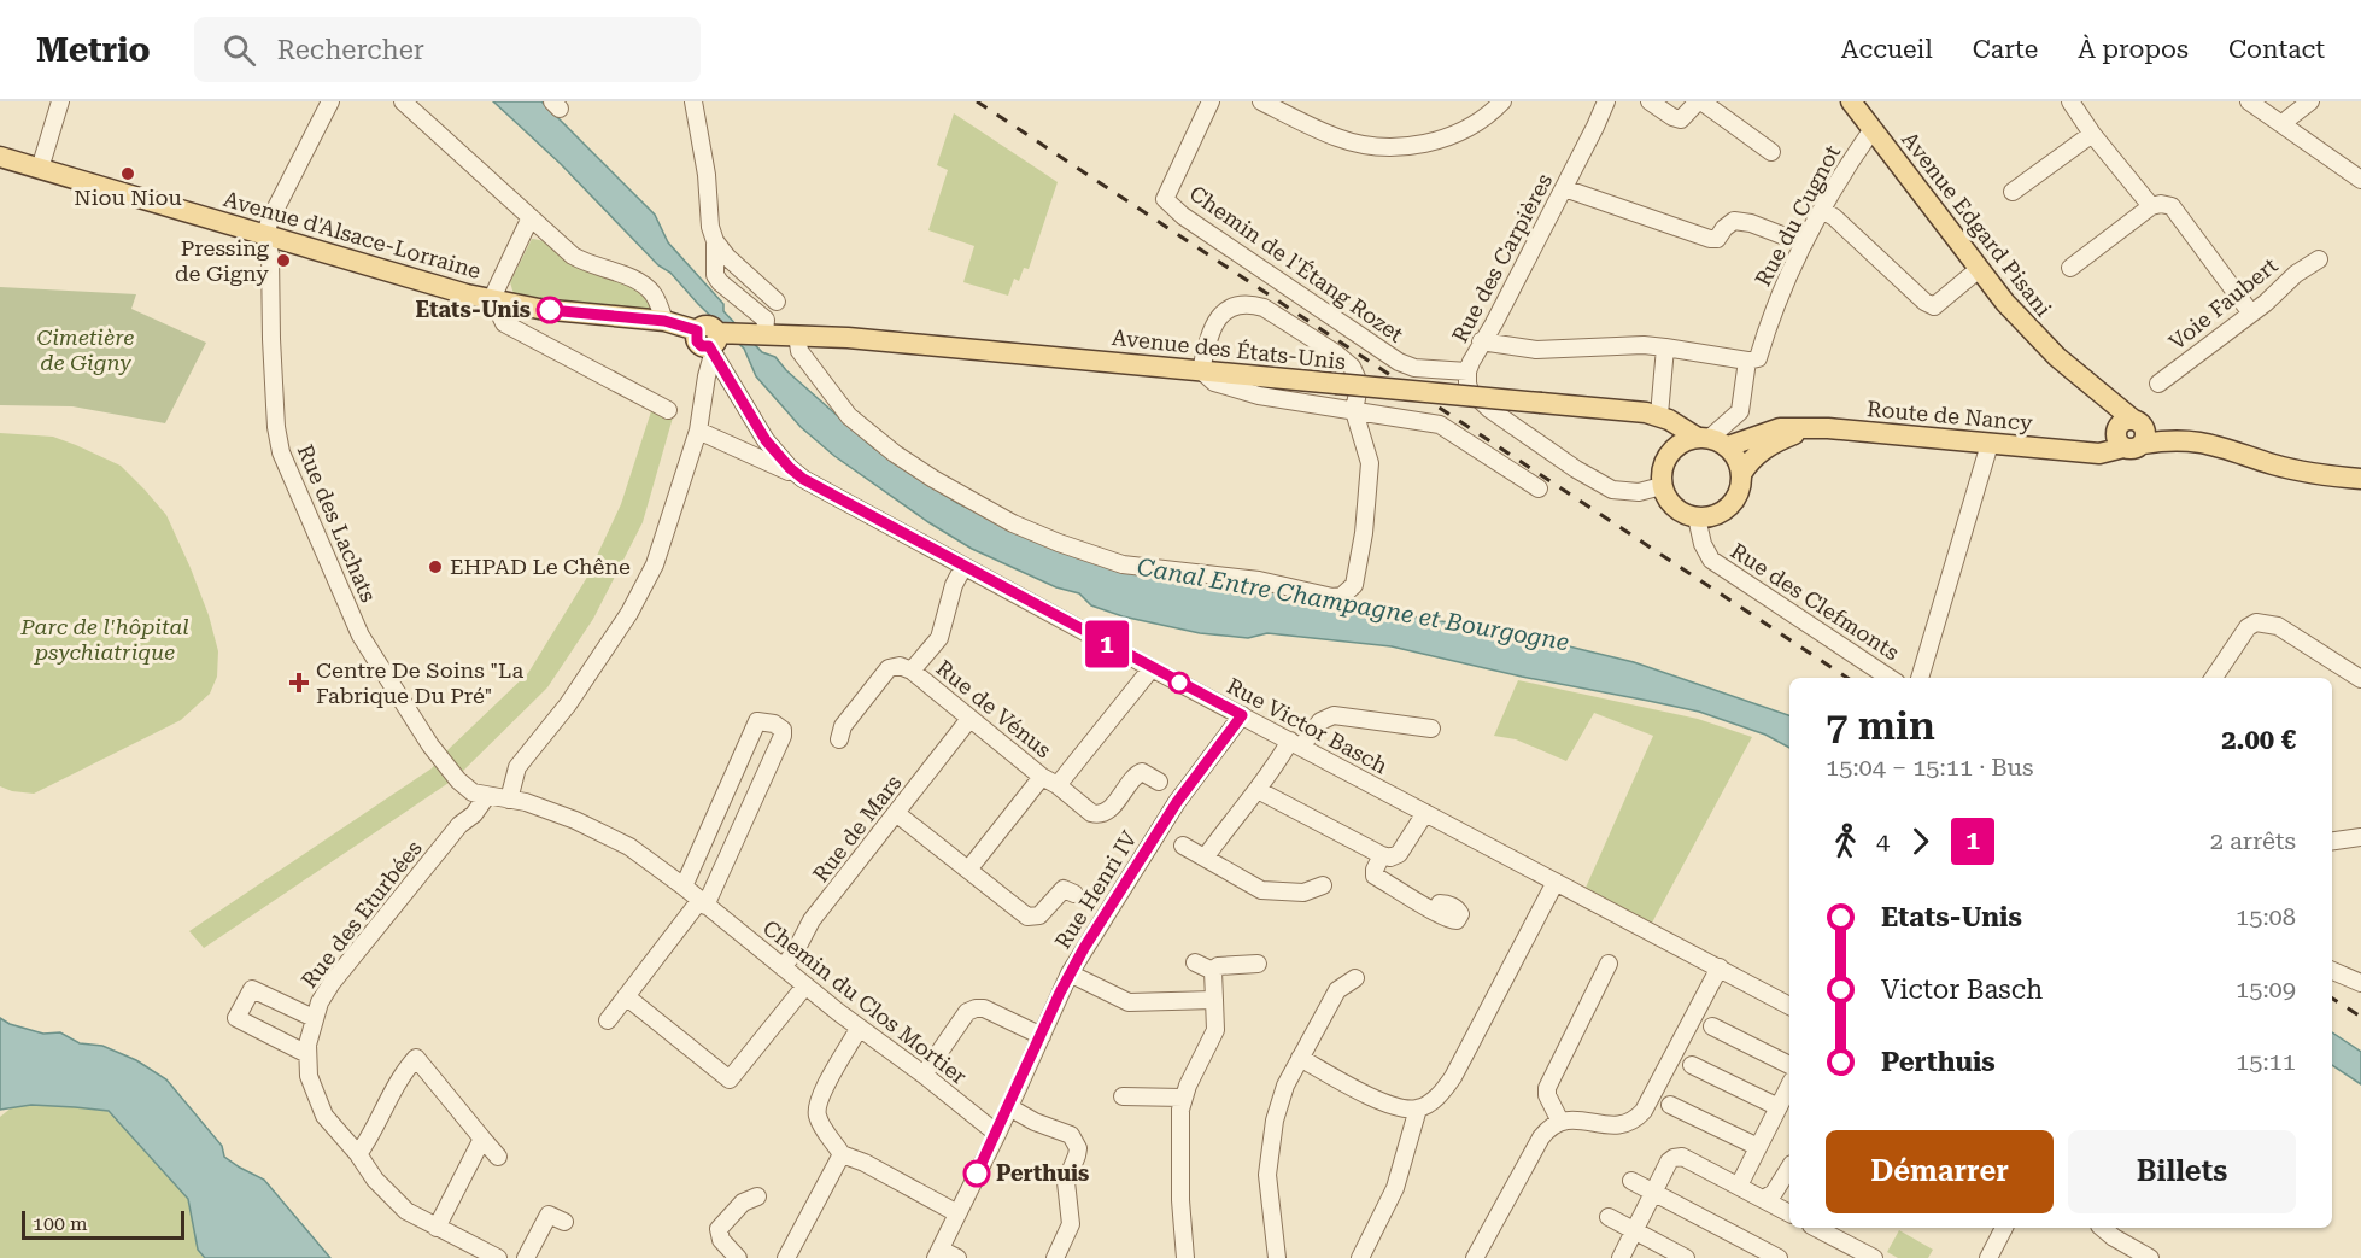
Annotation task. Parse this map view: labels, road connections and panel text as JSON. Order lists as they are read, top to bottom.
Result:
{
  "streets": {
    "main road": [
      "Avenue Edgard Pisani",
      "Avenue d'Alsace-Lorraine",
      "Avenue des États-Unis",
      "Route de Nancy"
    ],
    "street": [
      "Rue du Cugnot",
      "Rue des Carpières",
      "Chemin de l'Étang Rozet",
      "Voie Faubert",
      "Rue des Lachats",
      "Rue des Clefmonts",
      "Rue de Vénus",
      "Rue Victor Basch",
      "Rue de Mars",
      "Rue Henri IV",
      "Rue des Eturbées",
      "Chemin du Clos Mortier"
    ]
  },
  "crossings": [
    ["Rue du Cugnot", "Avenue Edgard Pisani"],
    ["Rue du Cugnot", "Rue des Carpières"],
    ["Rue du Cugnot", "Avenue des États-Unis"],
    ["Rue du Cugnot", "Route de Nancy"],
    ["Rue du Cugnot", "Rue des Clefmonts"],
    ["Avenue Edgard Pisani", "Route de Nancy"],
    ["Avenue d'Alsace-Lorraine", "Avenue des États-Unis"],
    ["Avenue d'Alsace-Lorraine", "Rue des Lachats"],
    ["Avenue d'Alsace-Lorraine", "Rue Victor Basch"],
    ["Rue des Carpières", "Chemin de l'Étang Rozet"],
    ["Rue des Carpières", "Avenue des États-Unis"],
    ["Rue des Carpières", "Route de Nancy"],
    ["Rue des Carpières", "Rue des Clefmonts"],
    ["Avenue des États-Unis", "Route de Nancy"],
    ["Avenue des États-Unis", "Rue des Clefmonts"],
    ["Route de Nancy", "Rue des Clefmonts"],
    ["Rue des Lachats", "Rue des Eturbées"],
    ["Rue des Lachats", "Chemin du Clos Mortier"],
    ["Rue de Vénus", "Rue Victor Basch"],
    ["Rue de Vénus", "Rue de Mars"],
    ["Rue Victor Basch", "Rue Henri IV"],
    ["Rue de Mars", "Chemin du Clos Mortier"],
    ["Rue Henri IV", "Chemin du Clos Mortier"],
    ["Rue des Eturbées", "Chemin du Clos Mortier"]
  ],
  "water": ["Canal Entre Champagne et Bourgogne"],
  "parks": ["Cimetière de Gigny", "Parc de l'hôpital psychiatrique"],
  "places": {
    "other": [
      "Niou Niou",
      "Pressing de Gigny",
      "Etats-Unis",
      "EHPAD Le Chêne",
      "Perthuis"
    ],
    "health": ["Centre De Soins \"La Fabrique Du Pré\""]
  },
  "lines": ["bus line 1"],
  "scale_bar": "100 m",
  "page": {
    "header": "Metrio",
    "search": "Rechercher",
    "nav": [
      "Accueil",
      "Carte",
      "À propos",
      "Contact"
    ],
    "on_map": "1",
    "heading": ["7 min", "15:04 – 15:11 · Bus", "2.00 €"],
    "legs": ["4", "1", "2 arrêts"],
    "list": [
      {
        "name": "Etats-Unis",
        "value": "15:08"
      },
      {
        "name": "Victor Basch",
        "value": "15:09"
      },
      {
        "name": "Perthuis",
        "value": "15:11"
      }
    ],
    "buttons": ["Démarrer", "Billets"],
    "scale": "100 m"
  }
}
